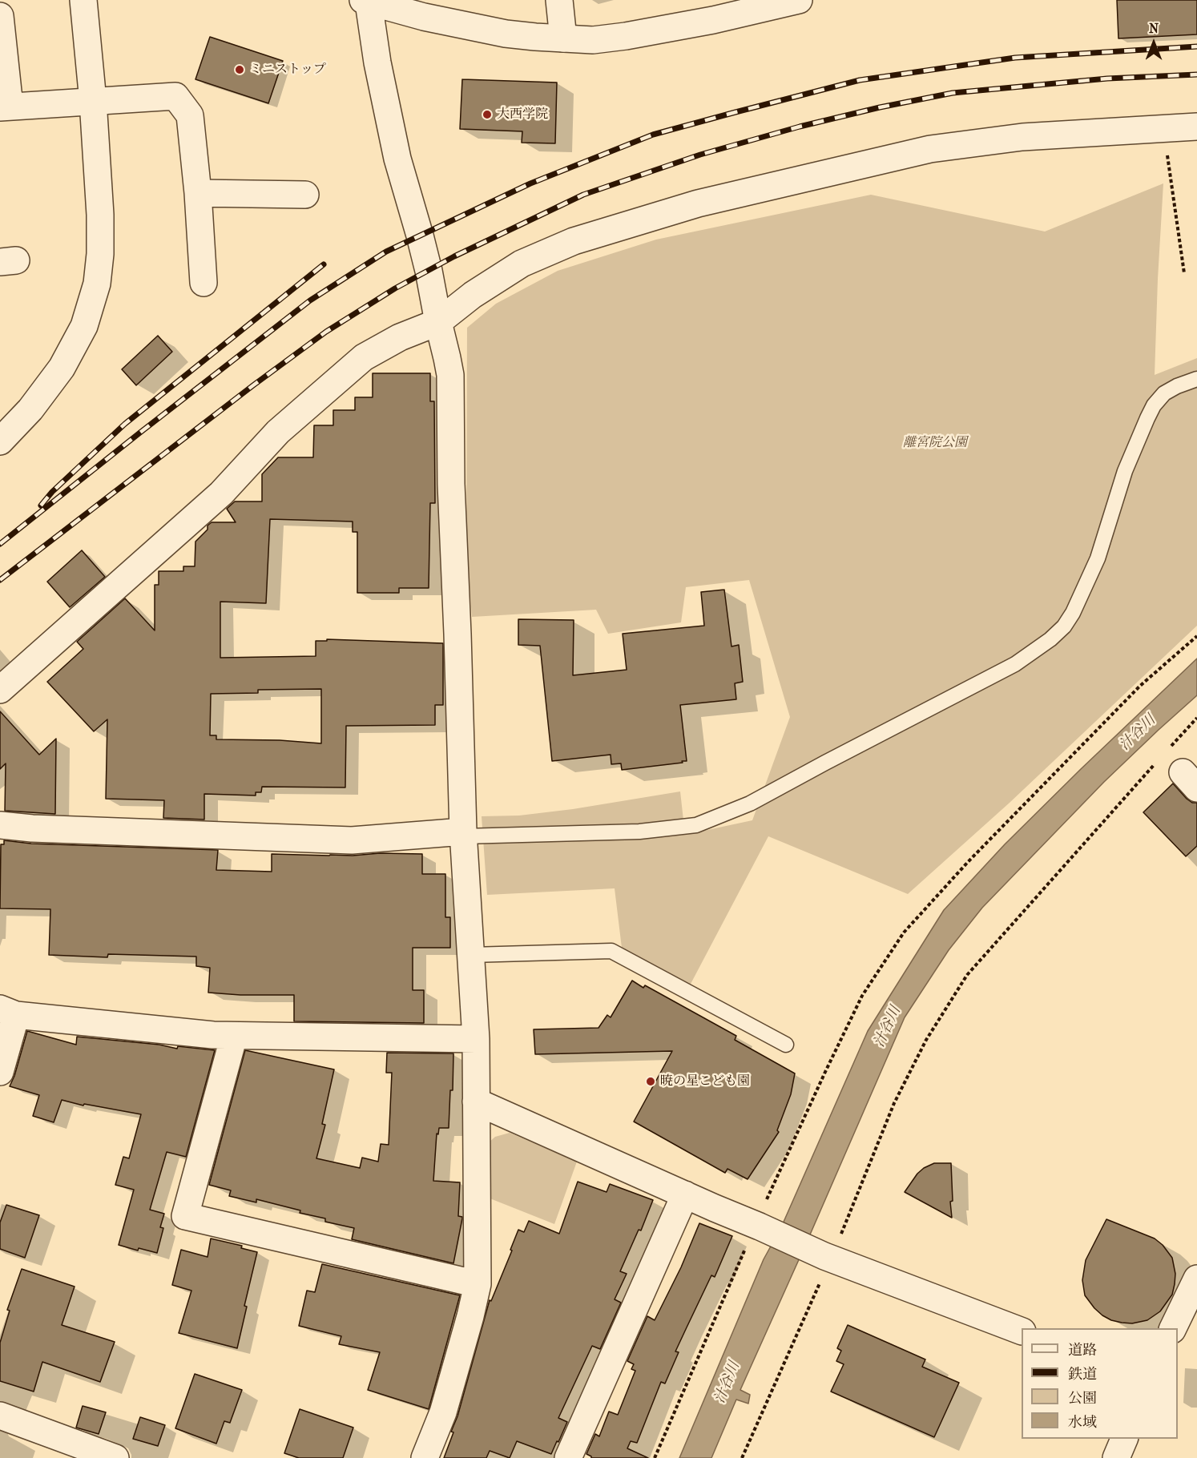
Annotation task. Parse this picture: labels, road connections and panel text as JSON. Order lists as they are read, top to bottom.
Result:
{
  "water": ["汁谷川"],
  "parks": ["離宮院公園"],
  "places": ["ミニストップ", "大西学院", "暁の星こども園"],
  "legend": [
    "道路",
    "鉄道",
    "公園",
    "水域"
  ],
  "north": "top"
}
